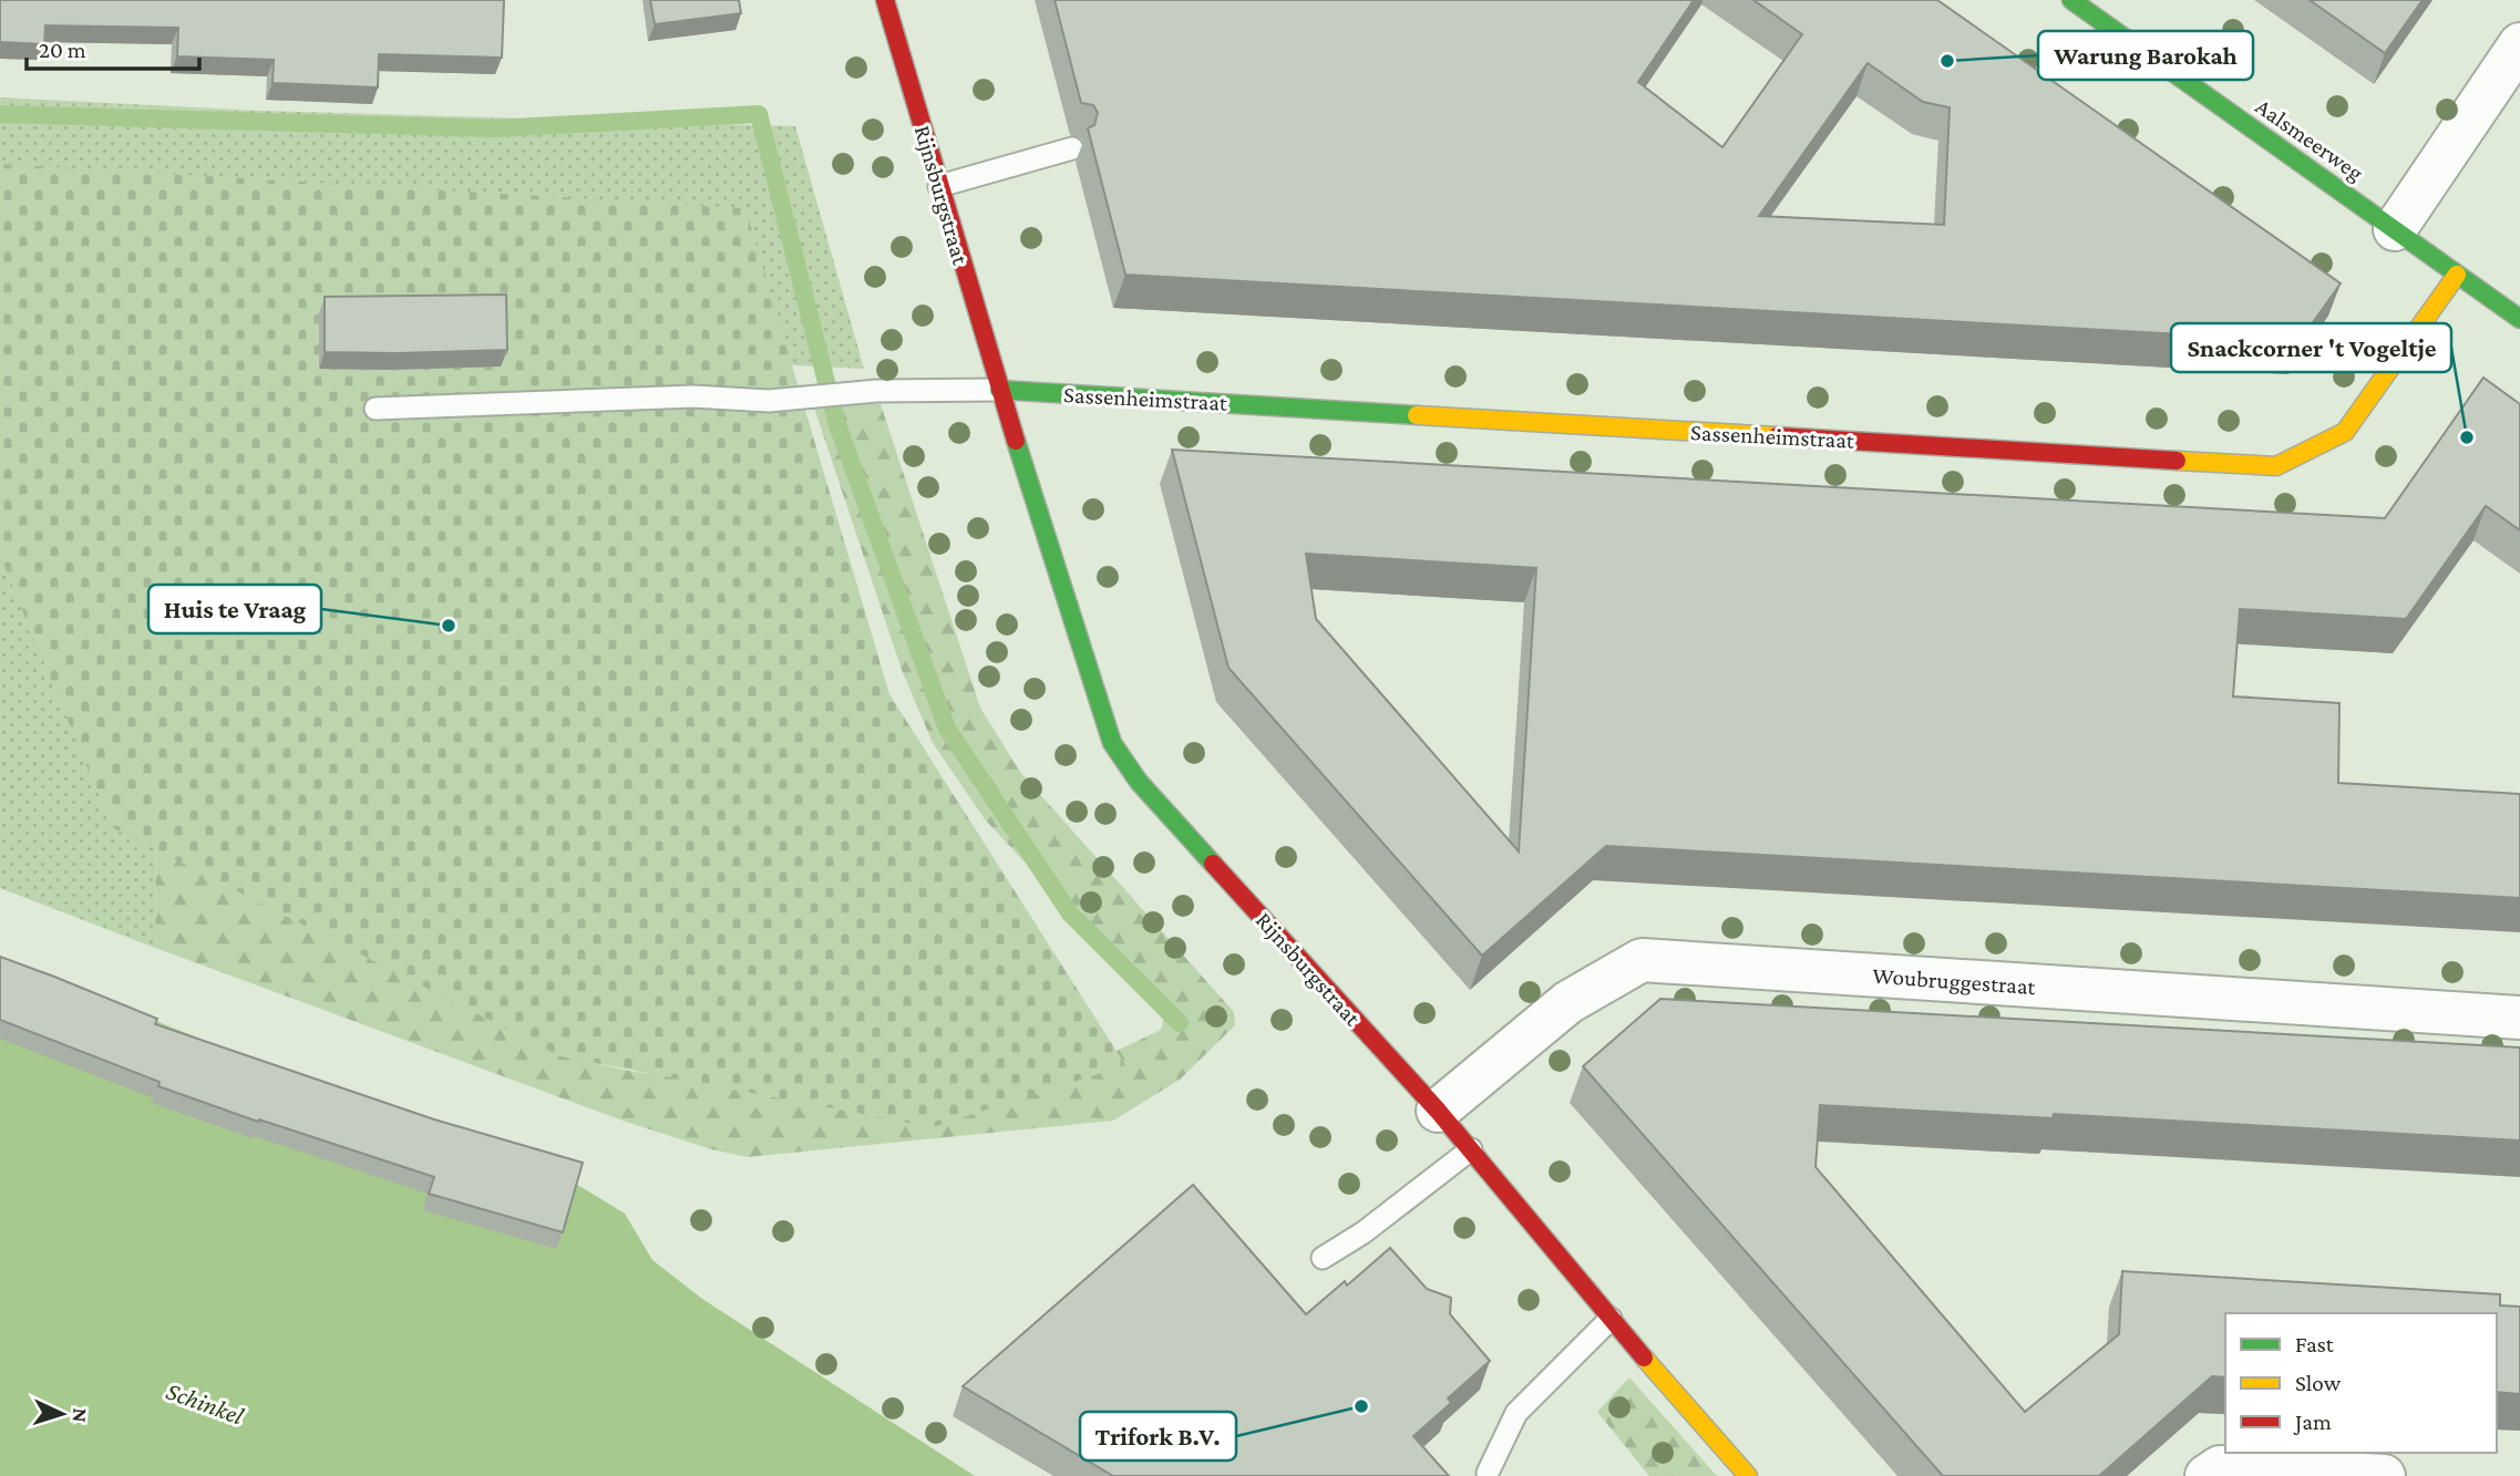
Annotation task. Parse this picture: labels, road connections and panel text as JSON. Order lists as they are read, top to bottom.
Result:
{
  "streets": {
    "street": [
      "Aalsmeerweg",
      "Rijnsburgstraat",
      "Sassenheimstraat",
      "Woubruggestraat"
    ]
  },
  "crossings": [
    ["Aalsmeerweg", "Sassenheimstraat"],
    ["Rijnsburgstraat", "Sassenheimstraat"],
    ["Rijnsburgstraat", "Woubruggestraat"]
  ],
  "water": ["Schinkel"],
  "places": [
    "Warung Barokah",
    "Snackcorner 't Vogeltje",
    "Huis te Vraag",
    "Trifork B.V."
  ],
  "legend": ["Fast", "Slow", "Jam"],
  "scale_bar": "20 m",
  "north": "right"
}
